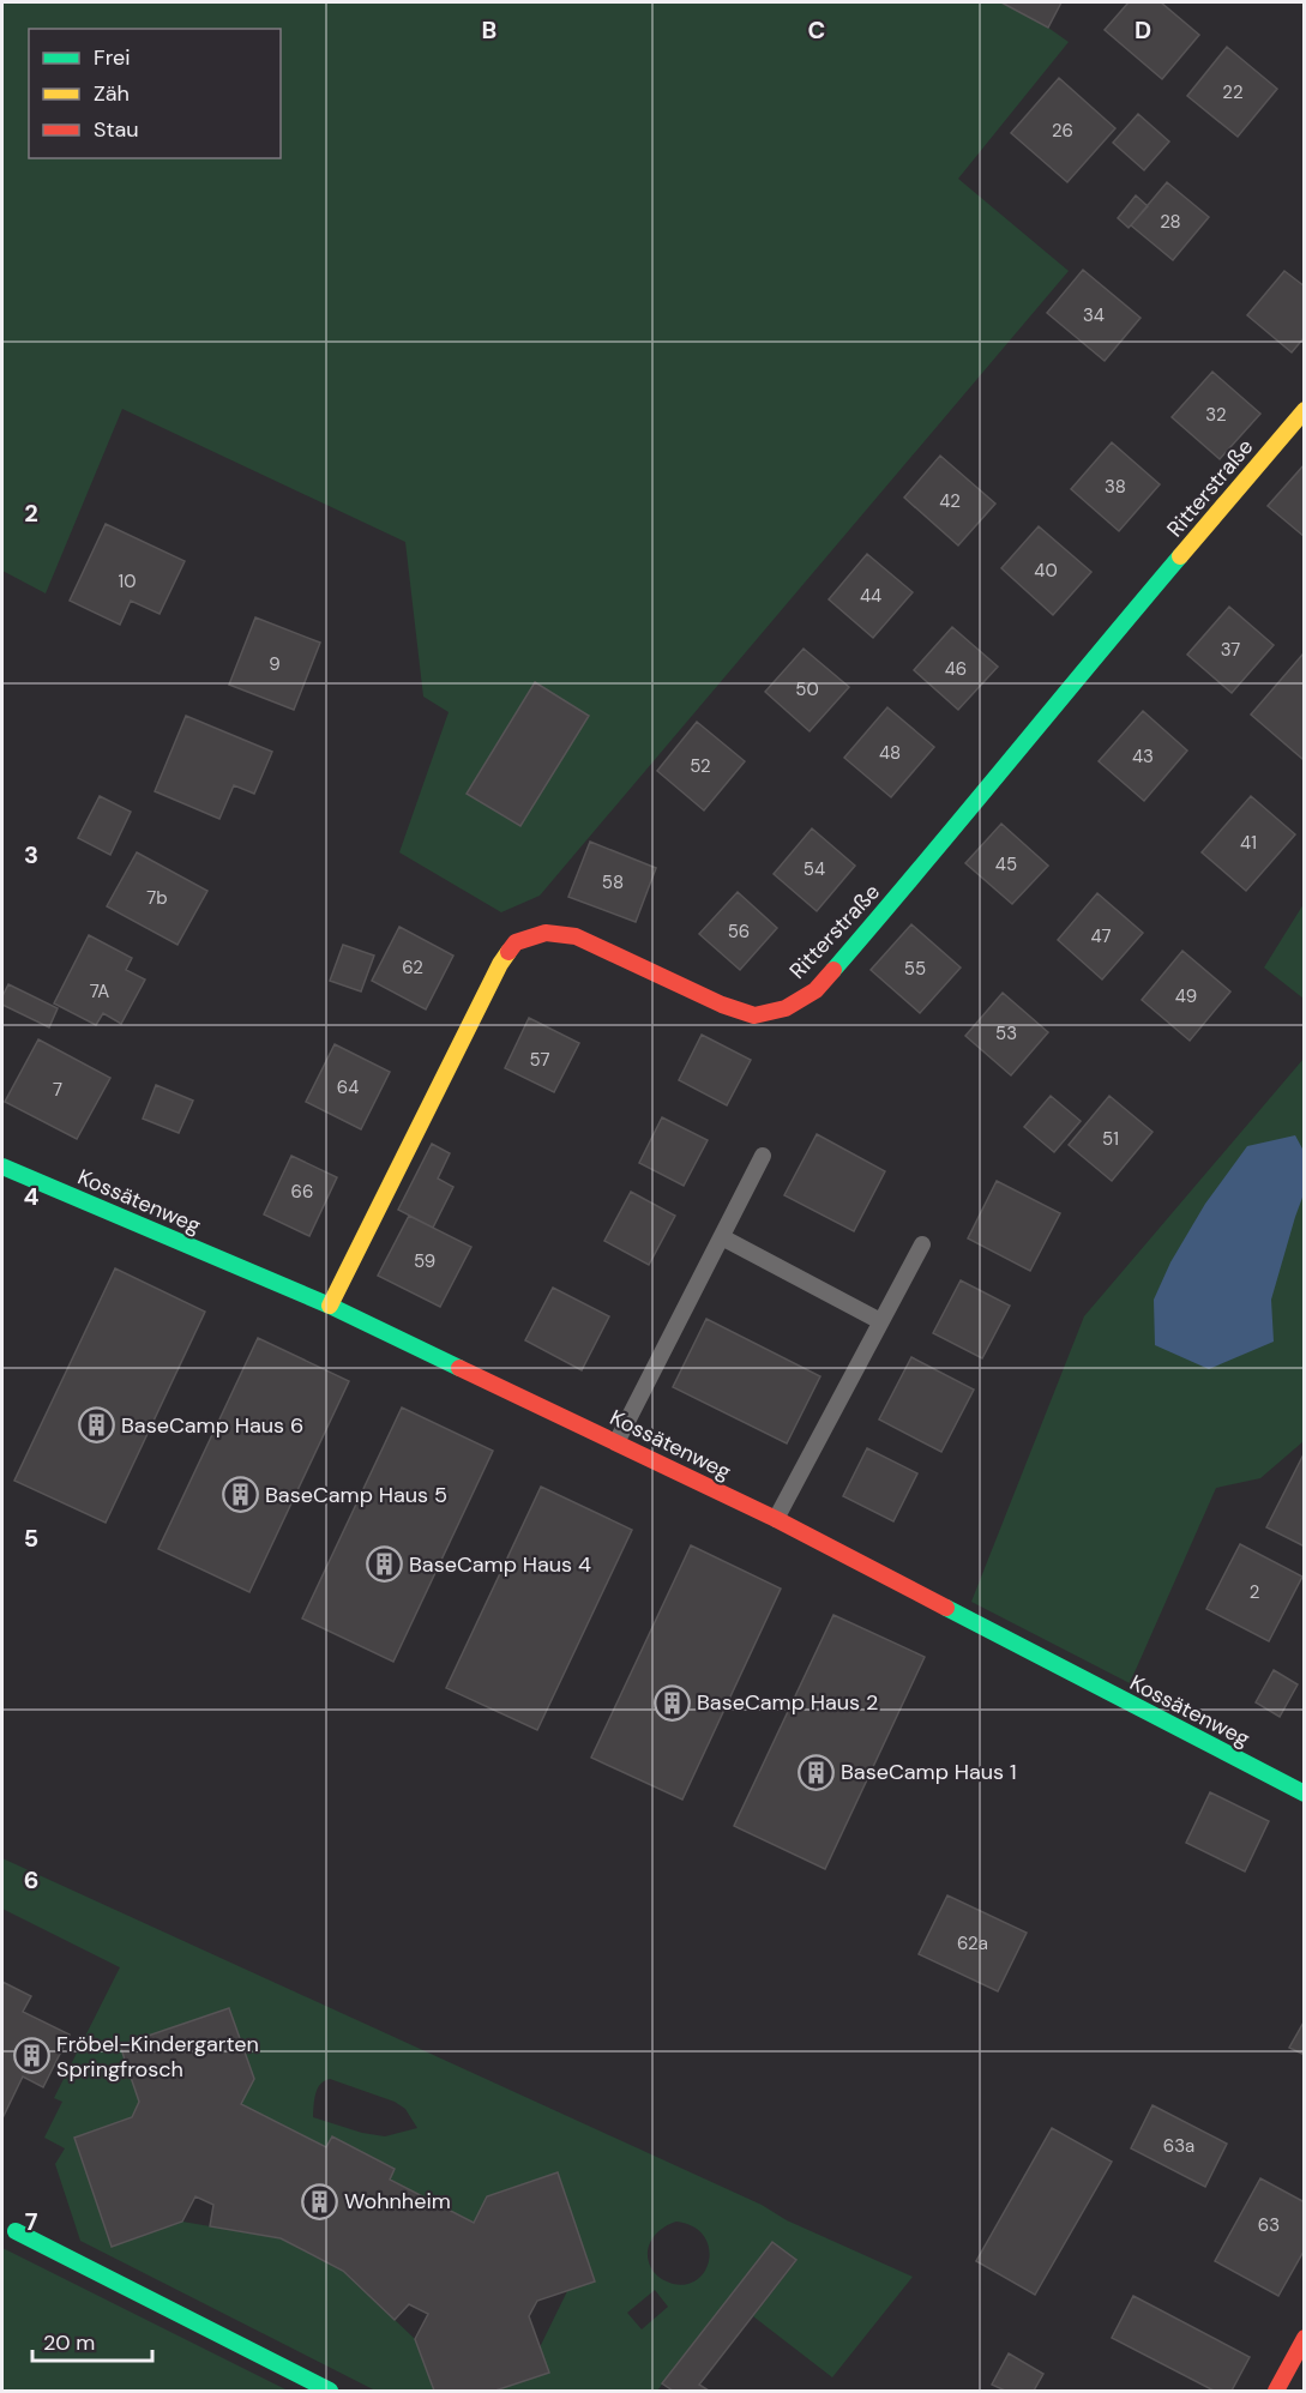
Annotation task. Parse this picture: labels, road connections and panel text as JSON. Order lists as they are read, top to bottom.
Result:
{
  "streets": {
    "street": ["Ritterstraße", "Kossätenweg"]
  },
  "crossings": [
    ["Ritterstraße", "Kossätenweg"]
  ],
  "places": {
    "building": [
      "BaseCamp Haus 6",
      "BaseCamp Haus 5",
      "BaseCamp Haus 4",
      "BaseCamp Haus 2",
      "BaseCamp Haus 1",
      "Fröbel-Kindergarten Springfrosch",
      "Wohnheim"
    ]
  },
  "house_numbers": [
    "22",
    "26",
    "28",
    "34",
    "32",
    "38",
    "42",
    "40",
    "10",
    "44",
    "37",
    "9",
    "46",
    "50",
    "48",
    "43",
    "52",
    "41",
    "45",
    "54",
    "58",
    "7b",
    "56",
    "47",
    "62",
    "55",
    "7A",
    "49",
    "53",
    "57",
    "64",
    "7",
    "51",
    "66",
    "59",
    "2",
    "62a",
    "63a",
    "63"
  ],
  "legend": ["Frei", "Zäh", "Stau"],
  "scale_bar": "20 m",
  "grid": {
    "columns": ["B", "C", "D"],
    "rows": [
      "2",
      "3",
      "4",
      "5",
      "6",
      "7"
    ]
  }
}
